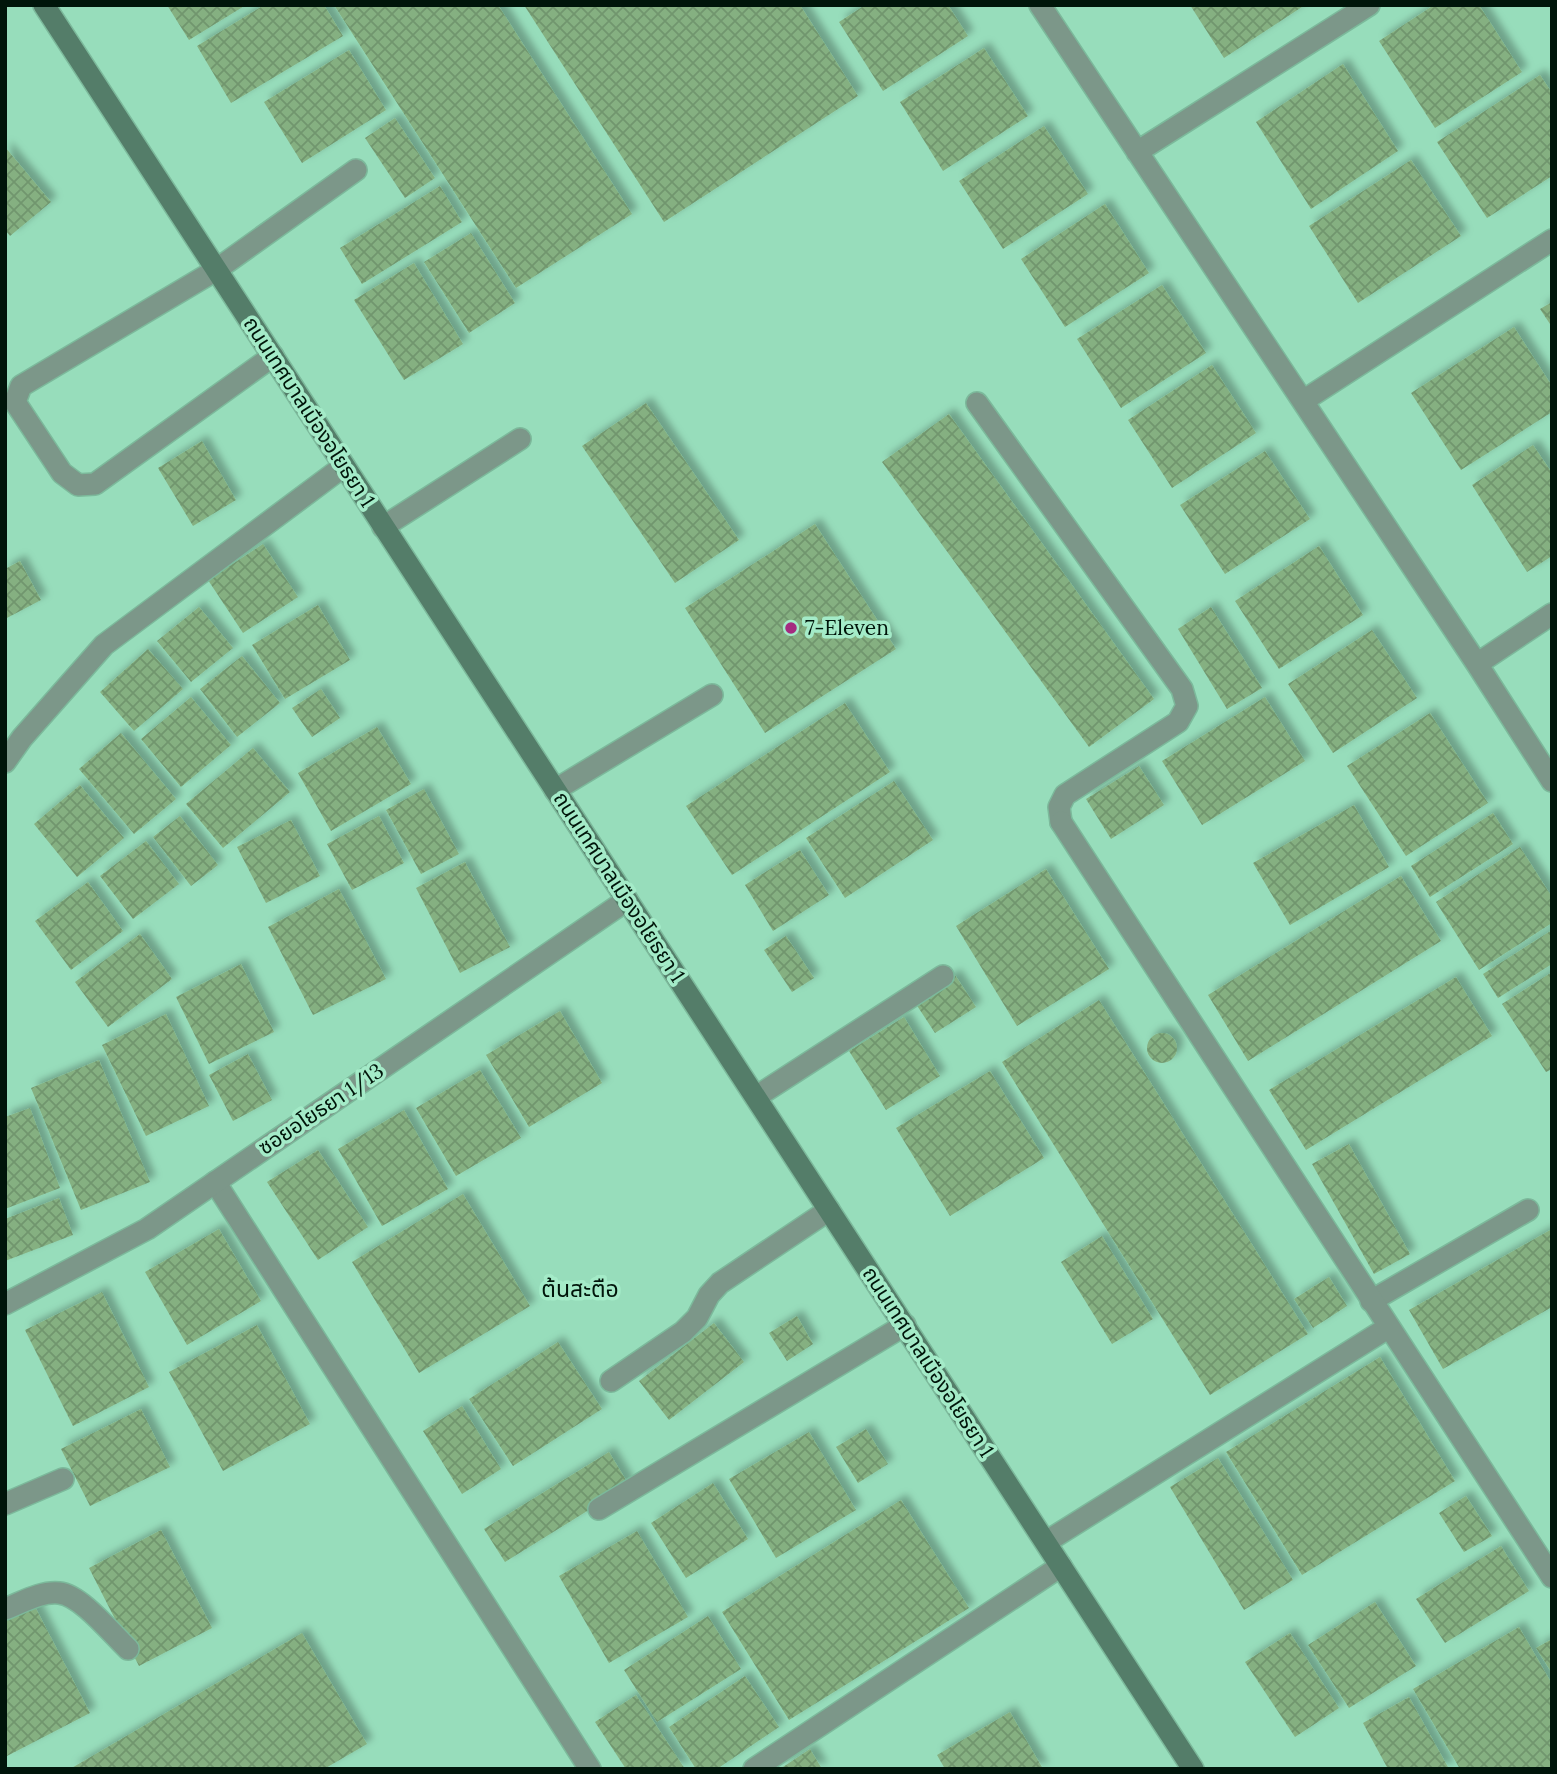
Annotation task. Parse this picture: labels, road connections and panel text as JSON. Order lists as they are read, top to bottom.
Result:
{
  "streets": {
    "main road": ["ถนนเทศบาลเมืองอโยธยา 1"],
    "street": ["ซอยอโยธยา 1/13"]
  },
  "crossings": [
    ["ถนนเทศบาลเมืองอโยธยา 1", "ซอยอโยธยา 1/13"]
  ],
  "districts": ["ต้นสะตือ"],
  "places": ["7-Eleven"]
}
